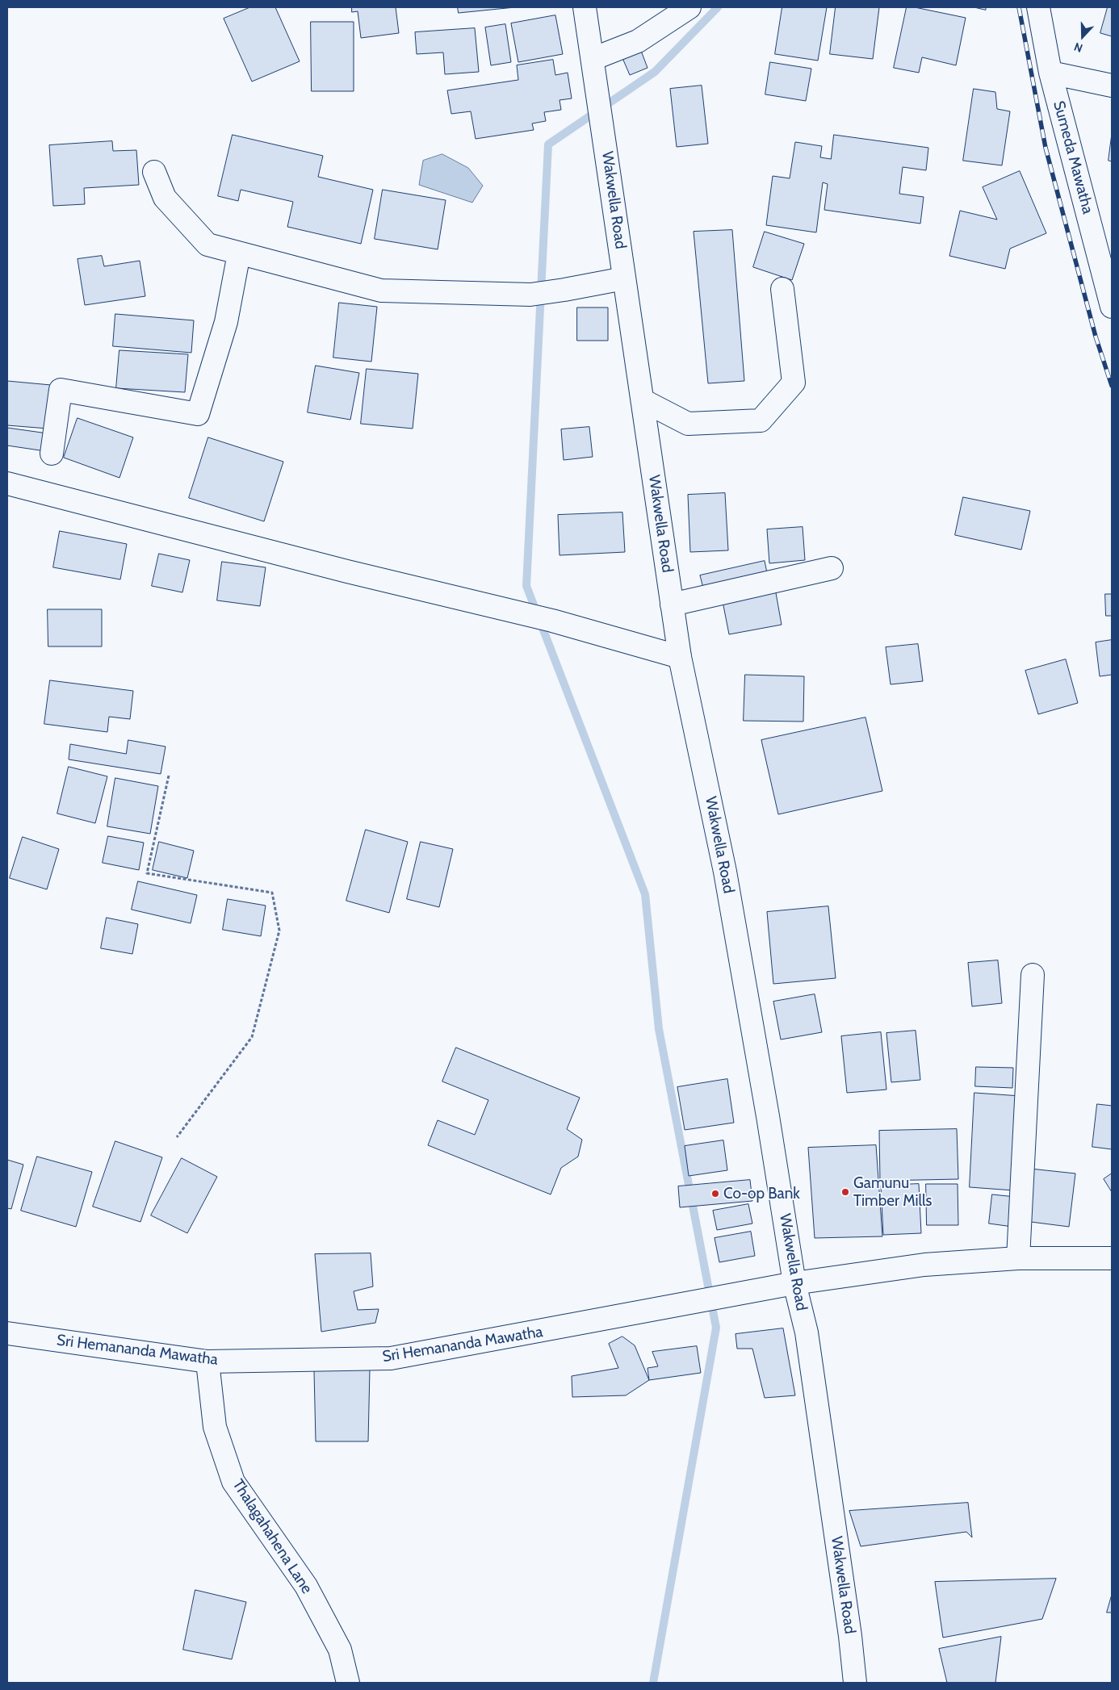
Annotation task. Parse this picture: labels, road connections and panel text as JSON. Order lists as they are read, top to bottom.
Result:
{
  "streets": {
    "street": [
      "Sumeda Mawatha",
      "Wakwella Road",
      "Sri Hemananda Mawatha",
      "Thalagahahena Lane"
    ]
  },
  "crossings": [
    ["Wakwella Road", "Sri Hemananda Mawatha"],
    ["Sri Hemananda Mawatha", "Thalagahahena Lane"]
  ],
  "places": ["Gamunu Timber Mills", "Co-op Bank"],
  "north": "bottom"
}
